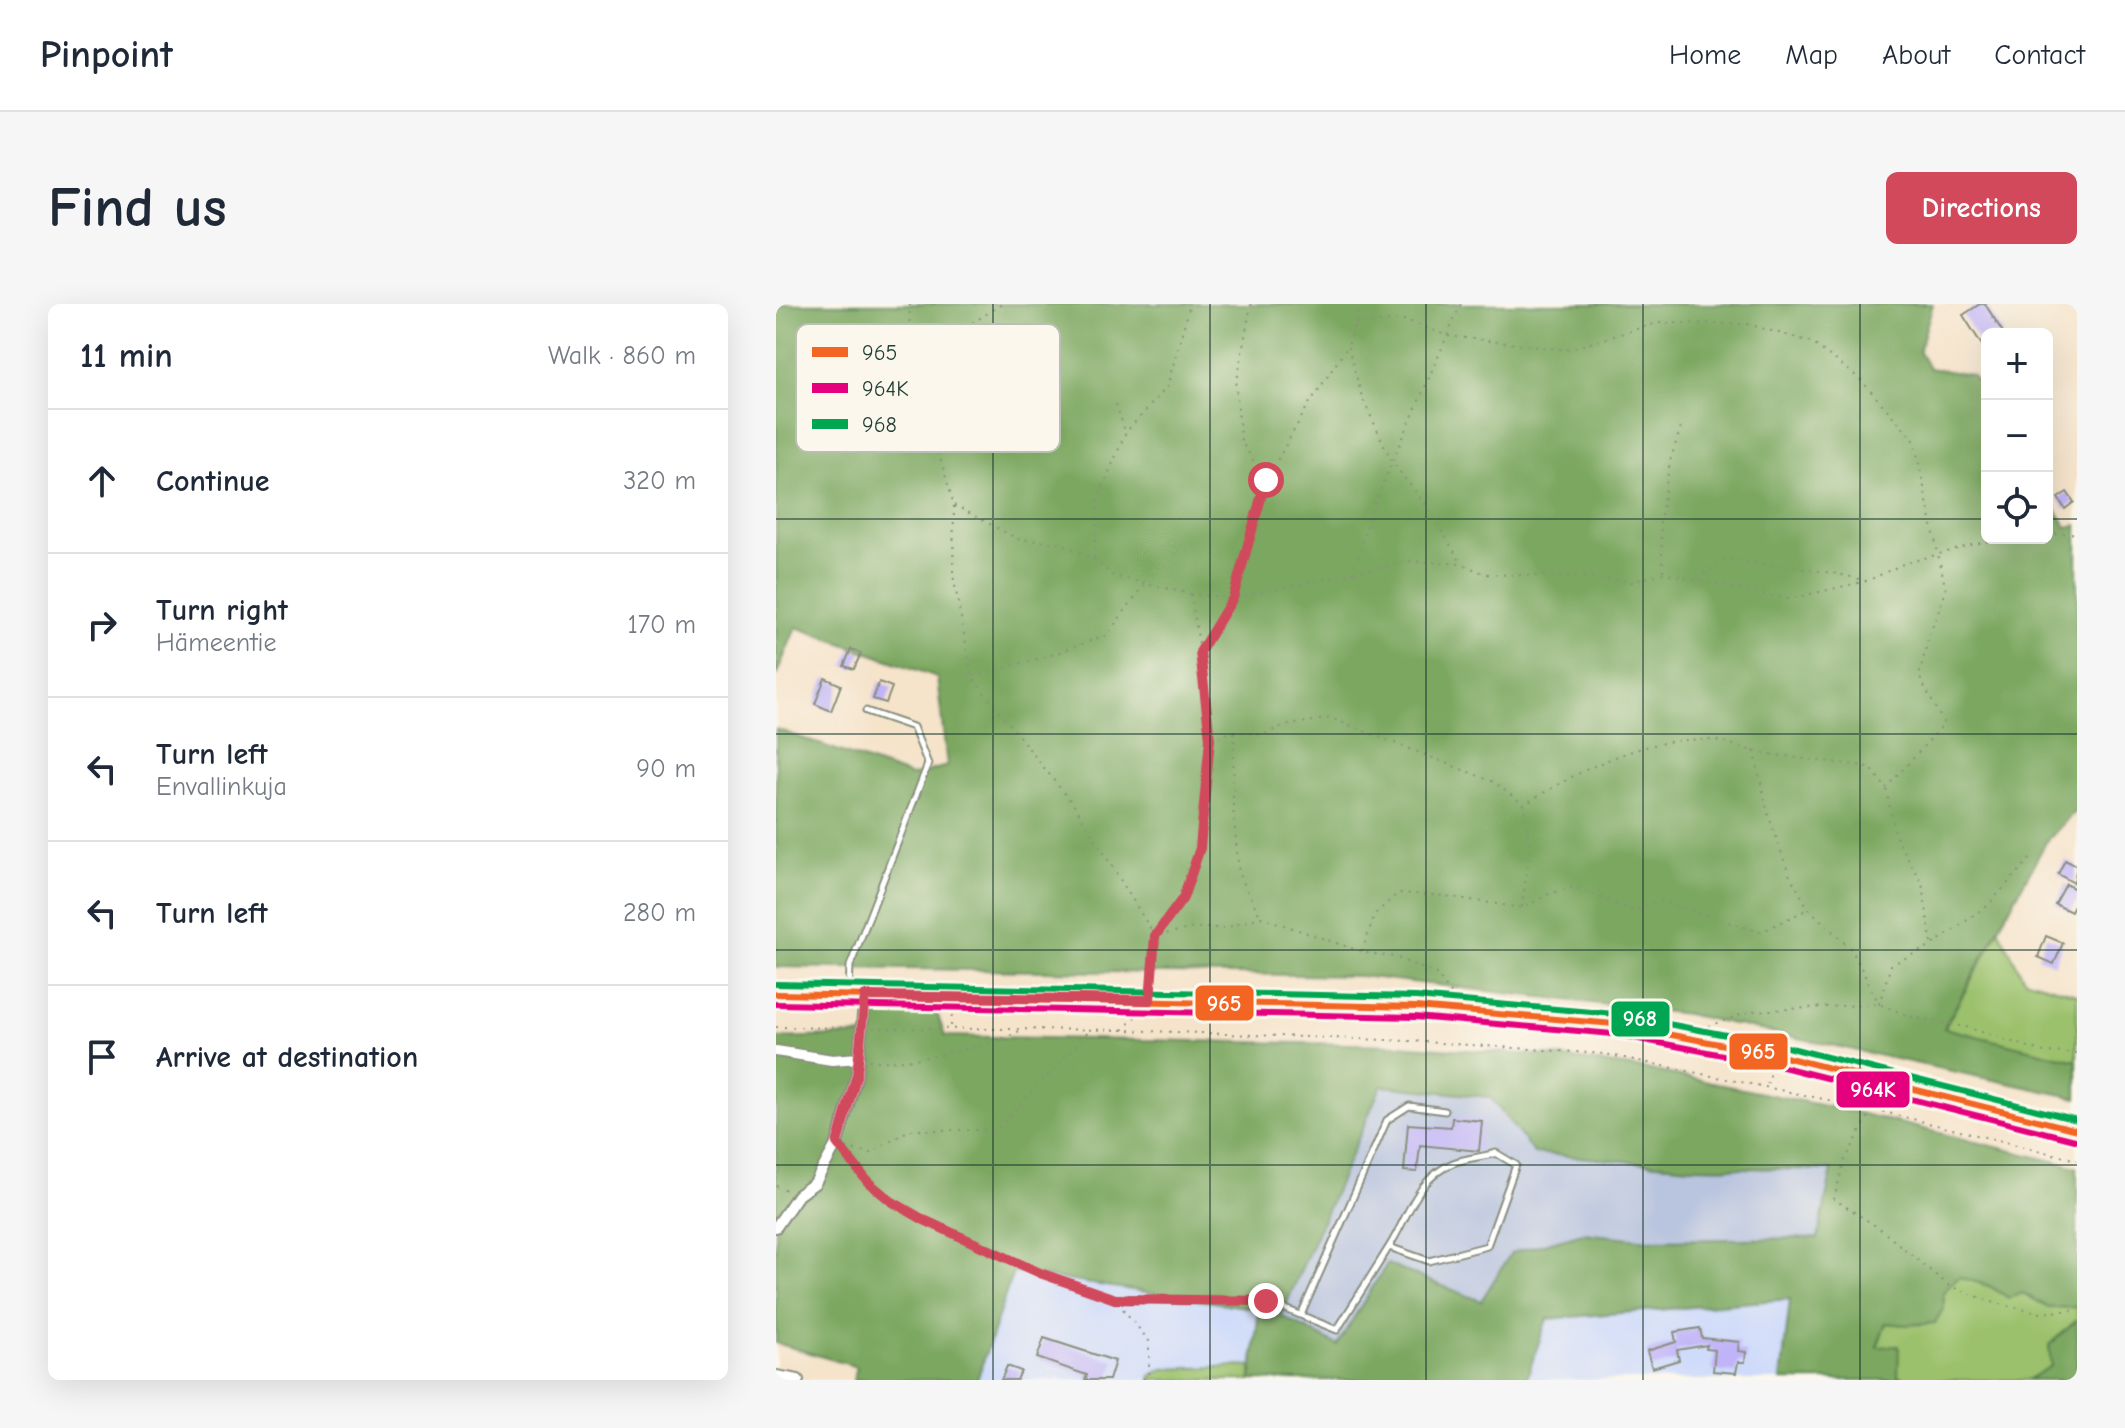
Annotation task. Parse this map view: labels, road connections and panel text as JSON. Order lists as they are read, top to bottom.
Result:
{
  "lines": ["transit line 968", "transit line 965", "transit line 964K"],
  "legend": ["965", "964K", "968"],
  "page": {
    "header": "Pinpoint",
    "nav": [
      "Home",
      "Map",
      "About",
      "Contact"
    ],
    "buttons": "Directions",
    "title": "Find us",
    "heading": ["11 min", "Walk · 860 m"],
    "map_buttons": ["+", "−"],
    "list": [
      ["Continue", "320 m"],
      ["Turn right", "Hämeentie", "170 m"],
      ["Turn left", "Envallinkuja", "90 m"],
      ["Turn left", "280 m"],
      "Arrive at destination"
    ]
  }
}
